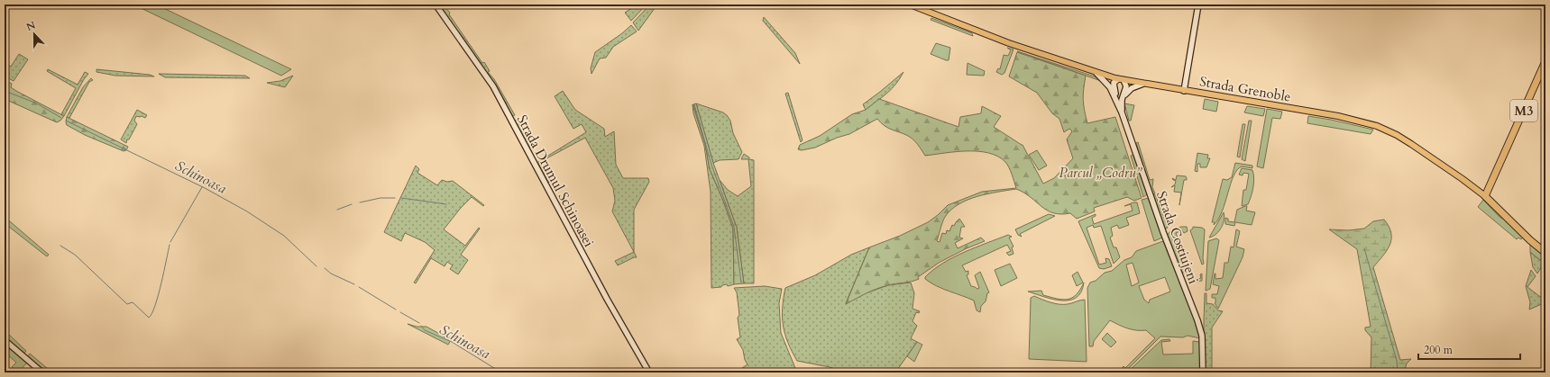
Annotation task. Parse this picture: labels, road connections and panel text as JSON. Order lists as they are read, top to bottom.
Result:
{
  "streets": {
    "highway": ["Strada Grenoble", "M3"],
    "street": ["Strada Drumul Schinoasei", "Strada Costiujeni"]
  },
  "crossings": [
    ["Strada Grenoble", "M3"],
    ["Strada Grenoble", "Strada Costiujeni"]
  ],
  "water": ["Schinoasa"],
  "parks": ["Parcul „Codru”"],
  "scale_bar": "200 m",
  "north": "top"
}
